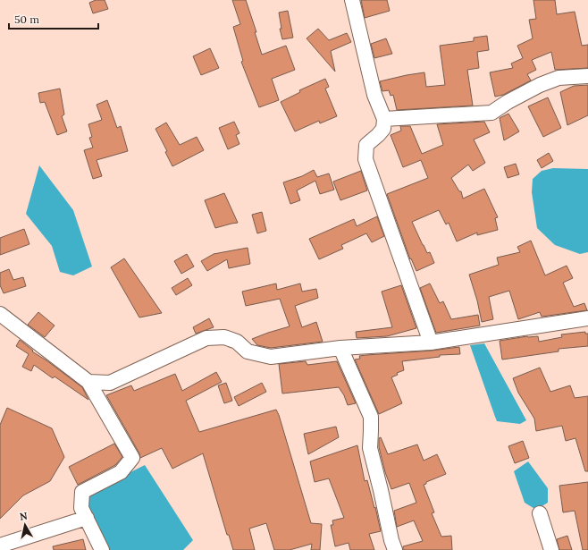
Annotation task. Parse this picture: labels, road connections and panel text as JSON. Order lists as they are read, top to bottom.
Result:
{
  "scale_bar": "50 m",
  "north": "top"
}
